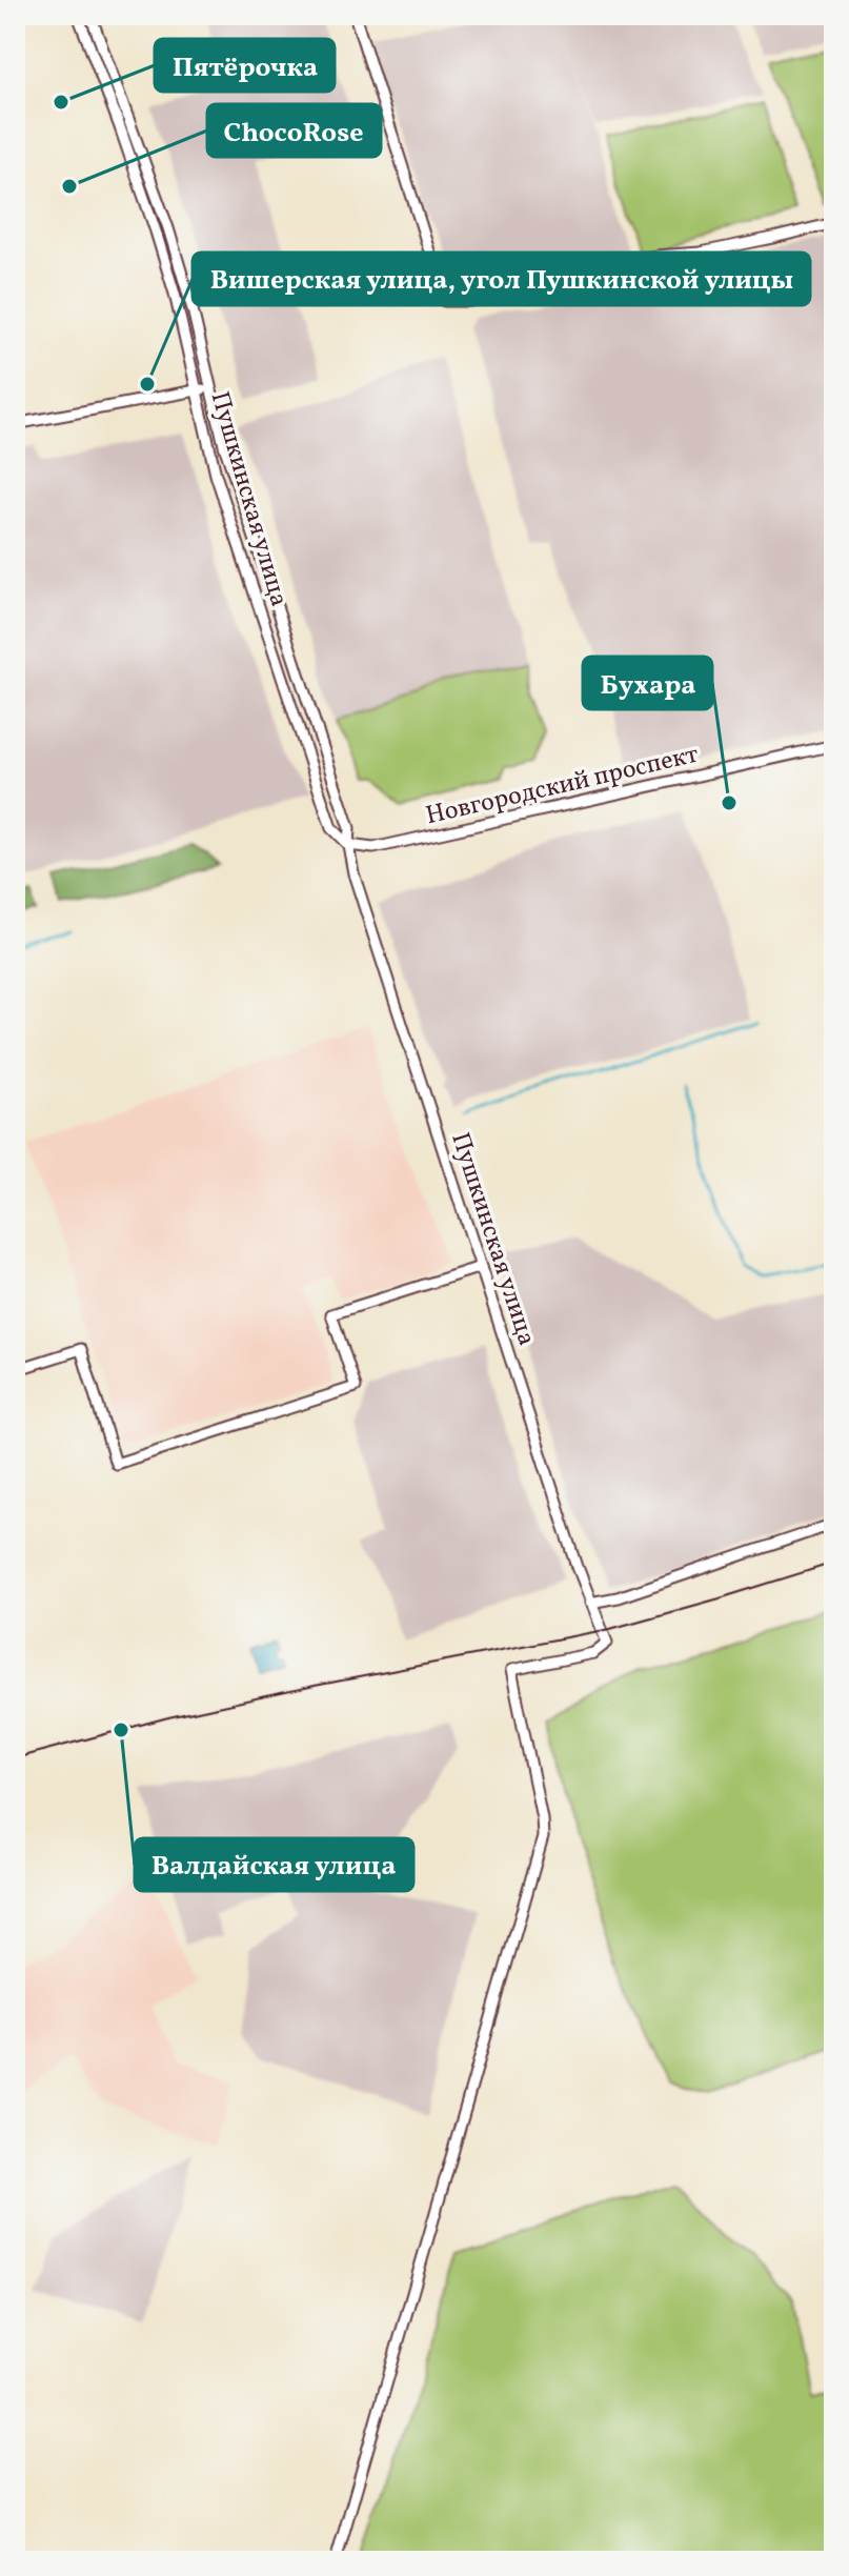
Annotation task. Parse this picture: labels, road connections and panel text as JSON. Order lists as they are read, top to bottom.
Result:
{
  "streets": {
    "street": ["Пушкинская улица", "Новгородский проспект"]
  },
  "crossings": [
    ["Пушкинская улица", "Новгородский проспект"]
  ],
  "places": [
    "Пятёрочка",
    "ChocoRose",
    "Вишерская улица, угол Пушкинской улицы",
    "Бухара",
    "Валдайская улица"
  ]
}
